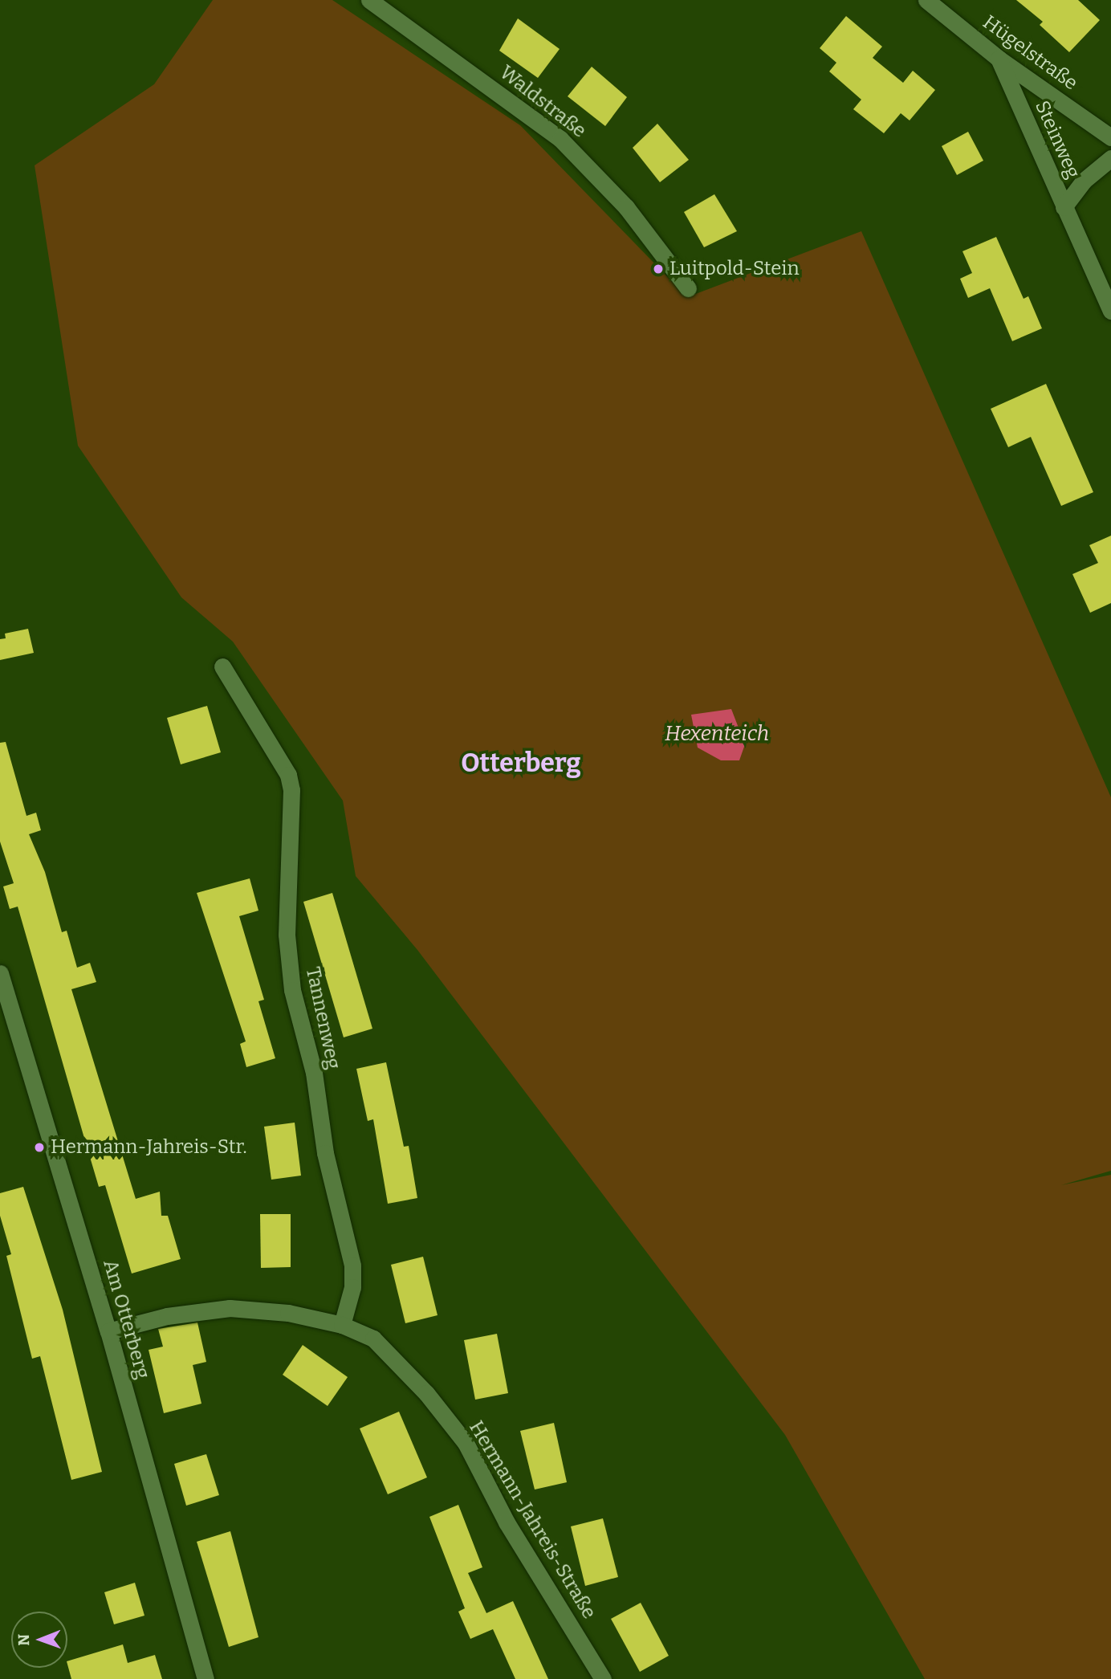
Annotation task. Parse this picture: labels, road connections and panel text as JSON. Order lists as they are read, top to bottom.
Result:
{
  "streets": {
    "street": [
      "Hügelstraße",
      "Waldstraße",
      "Steinweg",
      "Tannenweg",
      "Am Otterberg",
      "Hermann-Jahreis-Straße"
    ]
  },
  "crossings": [
    ["Hügelstraße", "Steinweg"],
    ["Tannenweg", "Hermann-Jahreis-Straße"],
    ["Am Otterberg", "Hermann-Jahreis-Straße"]
  ],
  "districts": ["Otterberg"],
  "water": ["Hexenteich"],
  "places": ["Luitpold-Stein", "Hermann-Jahreis-Str."],
  "north": "left"
}
